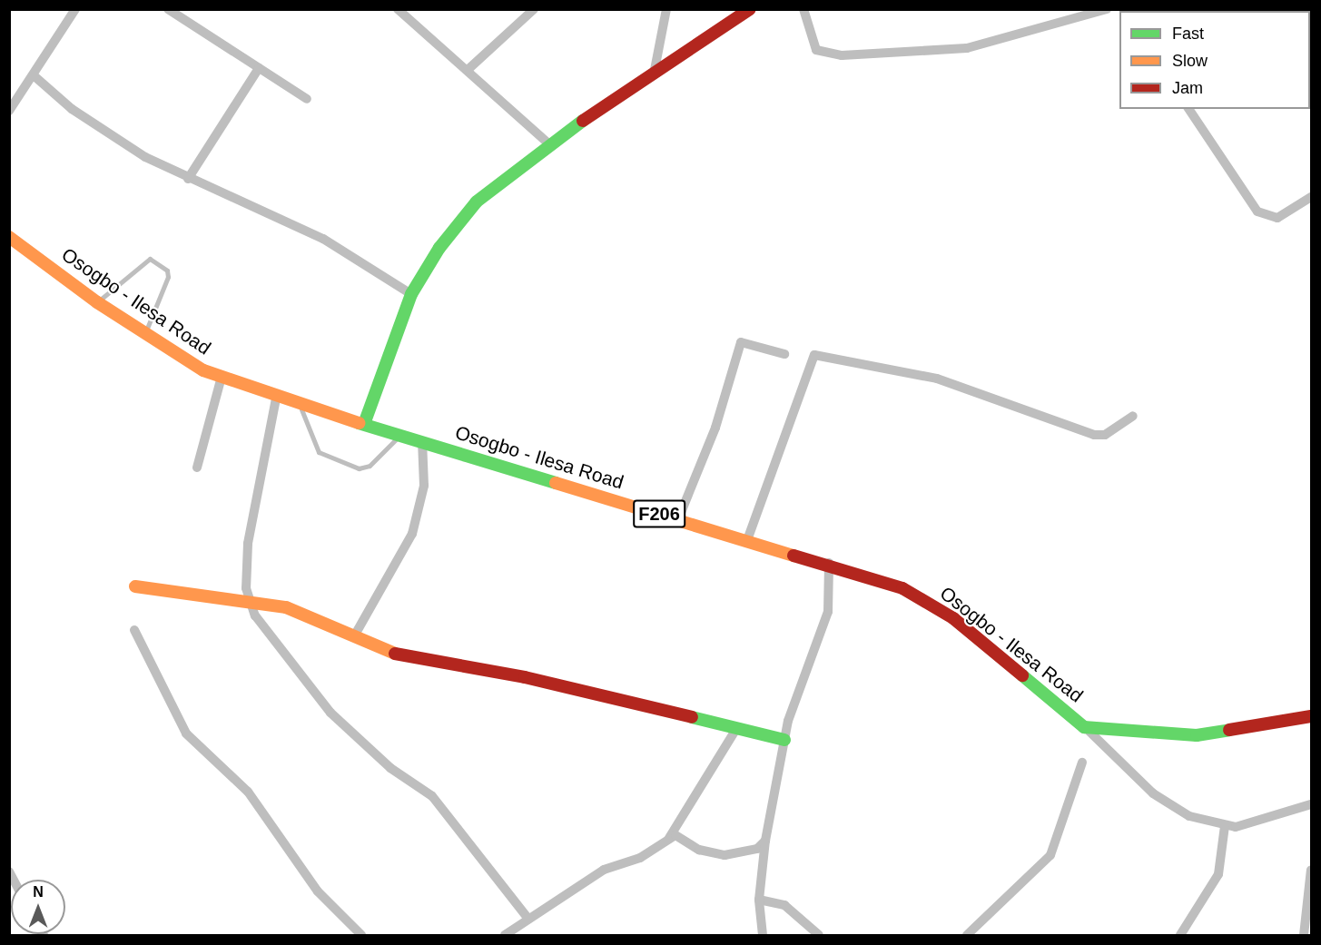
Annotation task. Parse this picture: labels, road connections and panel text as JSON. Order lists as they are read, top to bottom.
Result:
{
  "streets": {
    "main road": ["Osogbo - Ilesa Road", "F206"]
  },
  "legend": ["Fast", "Slow", "Jam"],
  "north": "top"
}
